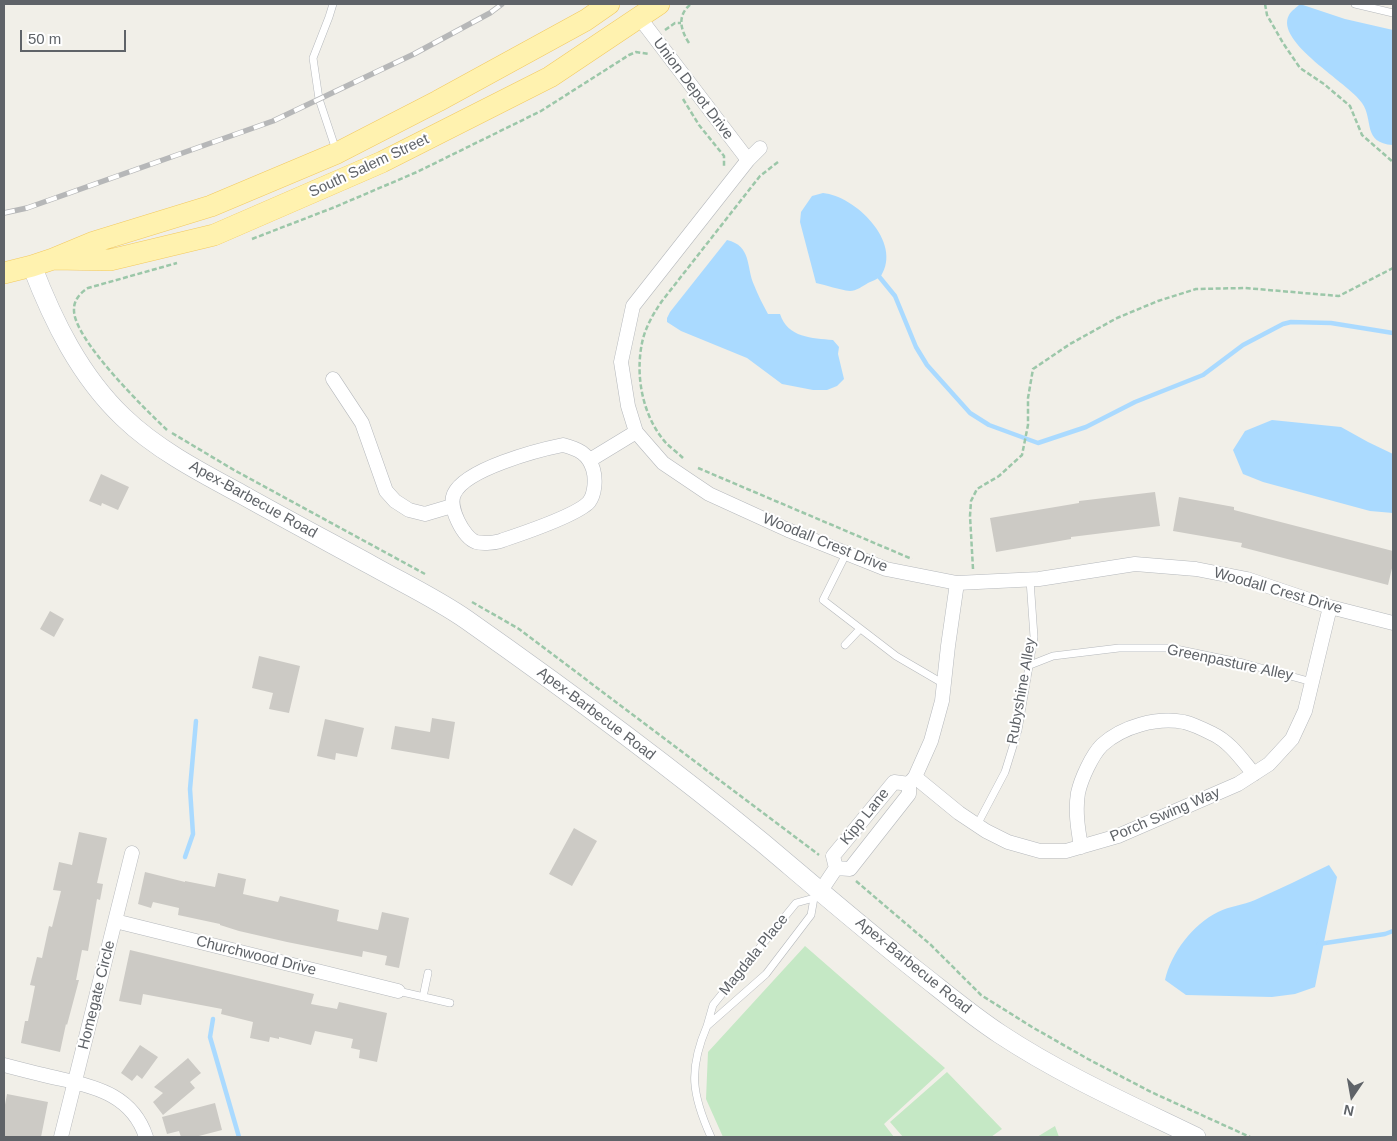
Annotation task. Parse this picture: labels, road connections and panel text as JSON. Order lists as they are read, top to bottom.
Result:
{
  "streets": {
    "main road": ["South Salem Street"],
    "street": [
      "Union Depot Drive",
      "Apex-Barbecue Road",
      "Woodall Crest Drive",
      "Porch Swing Way",
      "Kipp Lane",
      "Churchwood Drive",
      "Homegate Circle"
    ],
    "lane": ["Greenpasture Alley", "Rubyshine Alley", "Magdala Place"]
  },
  "crossings": [
    ["Union Depot Drive", "South Salem Street"],
    ["Union Depot Drive", "Woodall Crest Drive"],
    ["South Salem Street", "Apex-Barbecue Road"],
    ["Apex-Barbecue Road", "Magdala Place"],
    ["Woodall Crest Drive", "Rubyshine Alley"],
    ["Woodall Crest Drive", "Porch Swing Way"],
    ["Woodall Crest Drive", "Kipp Lane"],
    ["Greenpasture Alley", "Rubyshine Alley"],
    ["Greenpasture Alley", "Porch Swing Way"],
    ["Rubyshine Alley", "Porch Swing Way"],
    ["Porch Swing Way", "Kipp Lane"],
    ["Churchwood Drive", "Homegate Circle"]
  ],
  "scale_bar": "50 m",
  "north": "bottom"
}
